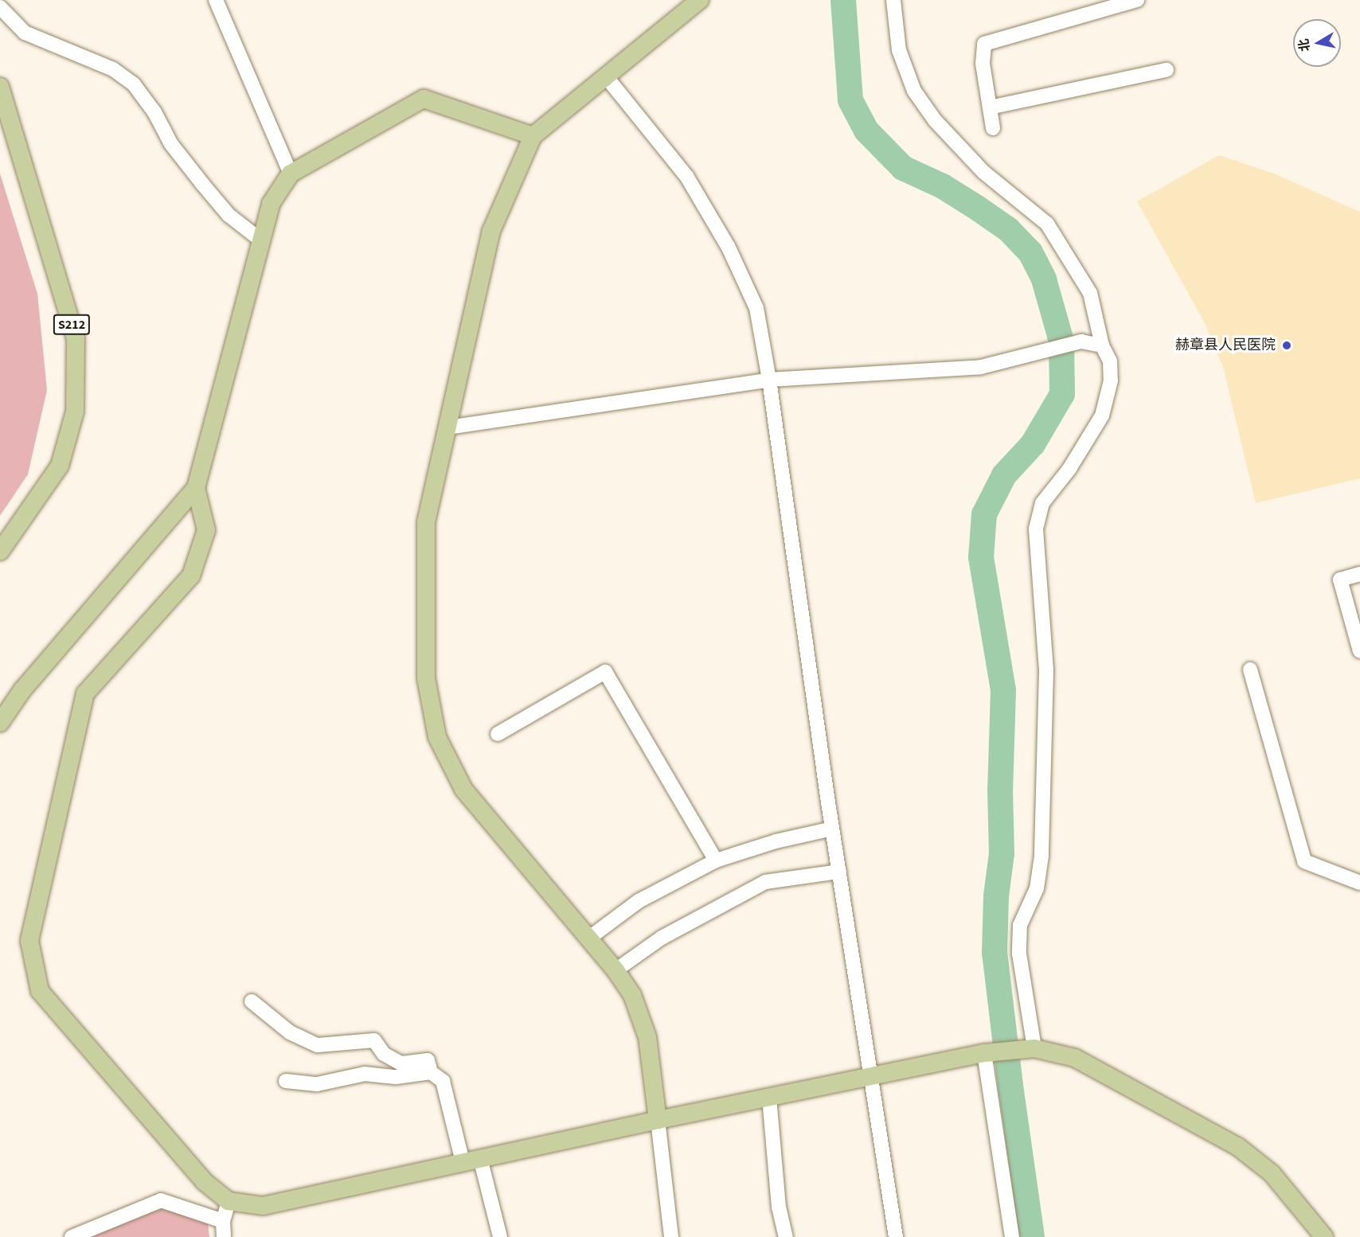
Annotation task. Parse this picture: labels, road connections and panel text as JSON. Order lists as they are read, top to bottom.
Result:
{
  "streets": {
    "main road": ["S212"]
  },
  "places": ["赫章县人民医院"],
  "north": "left"
}
